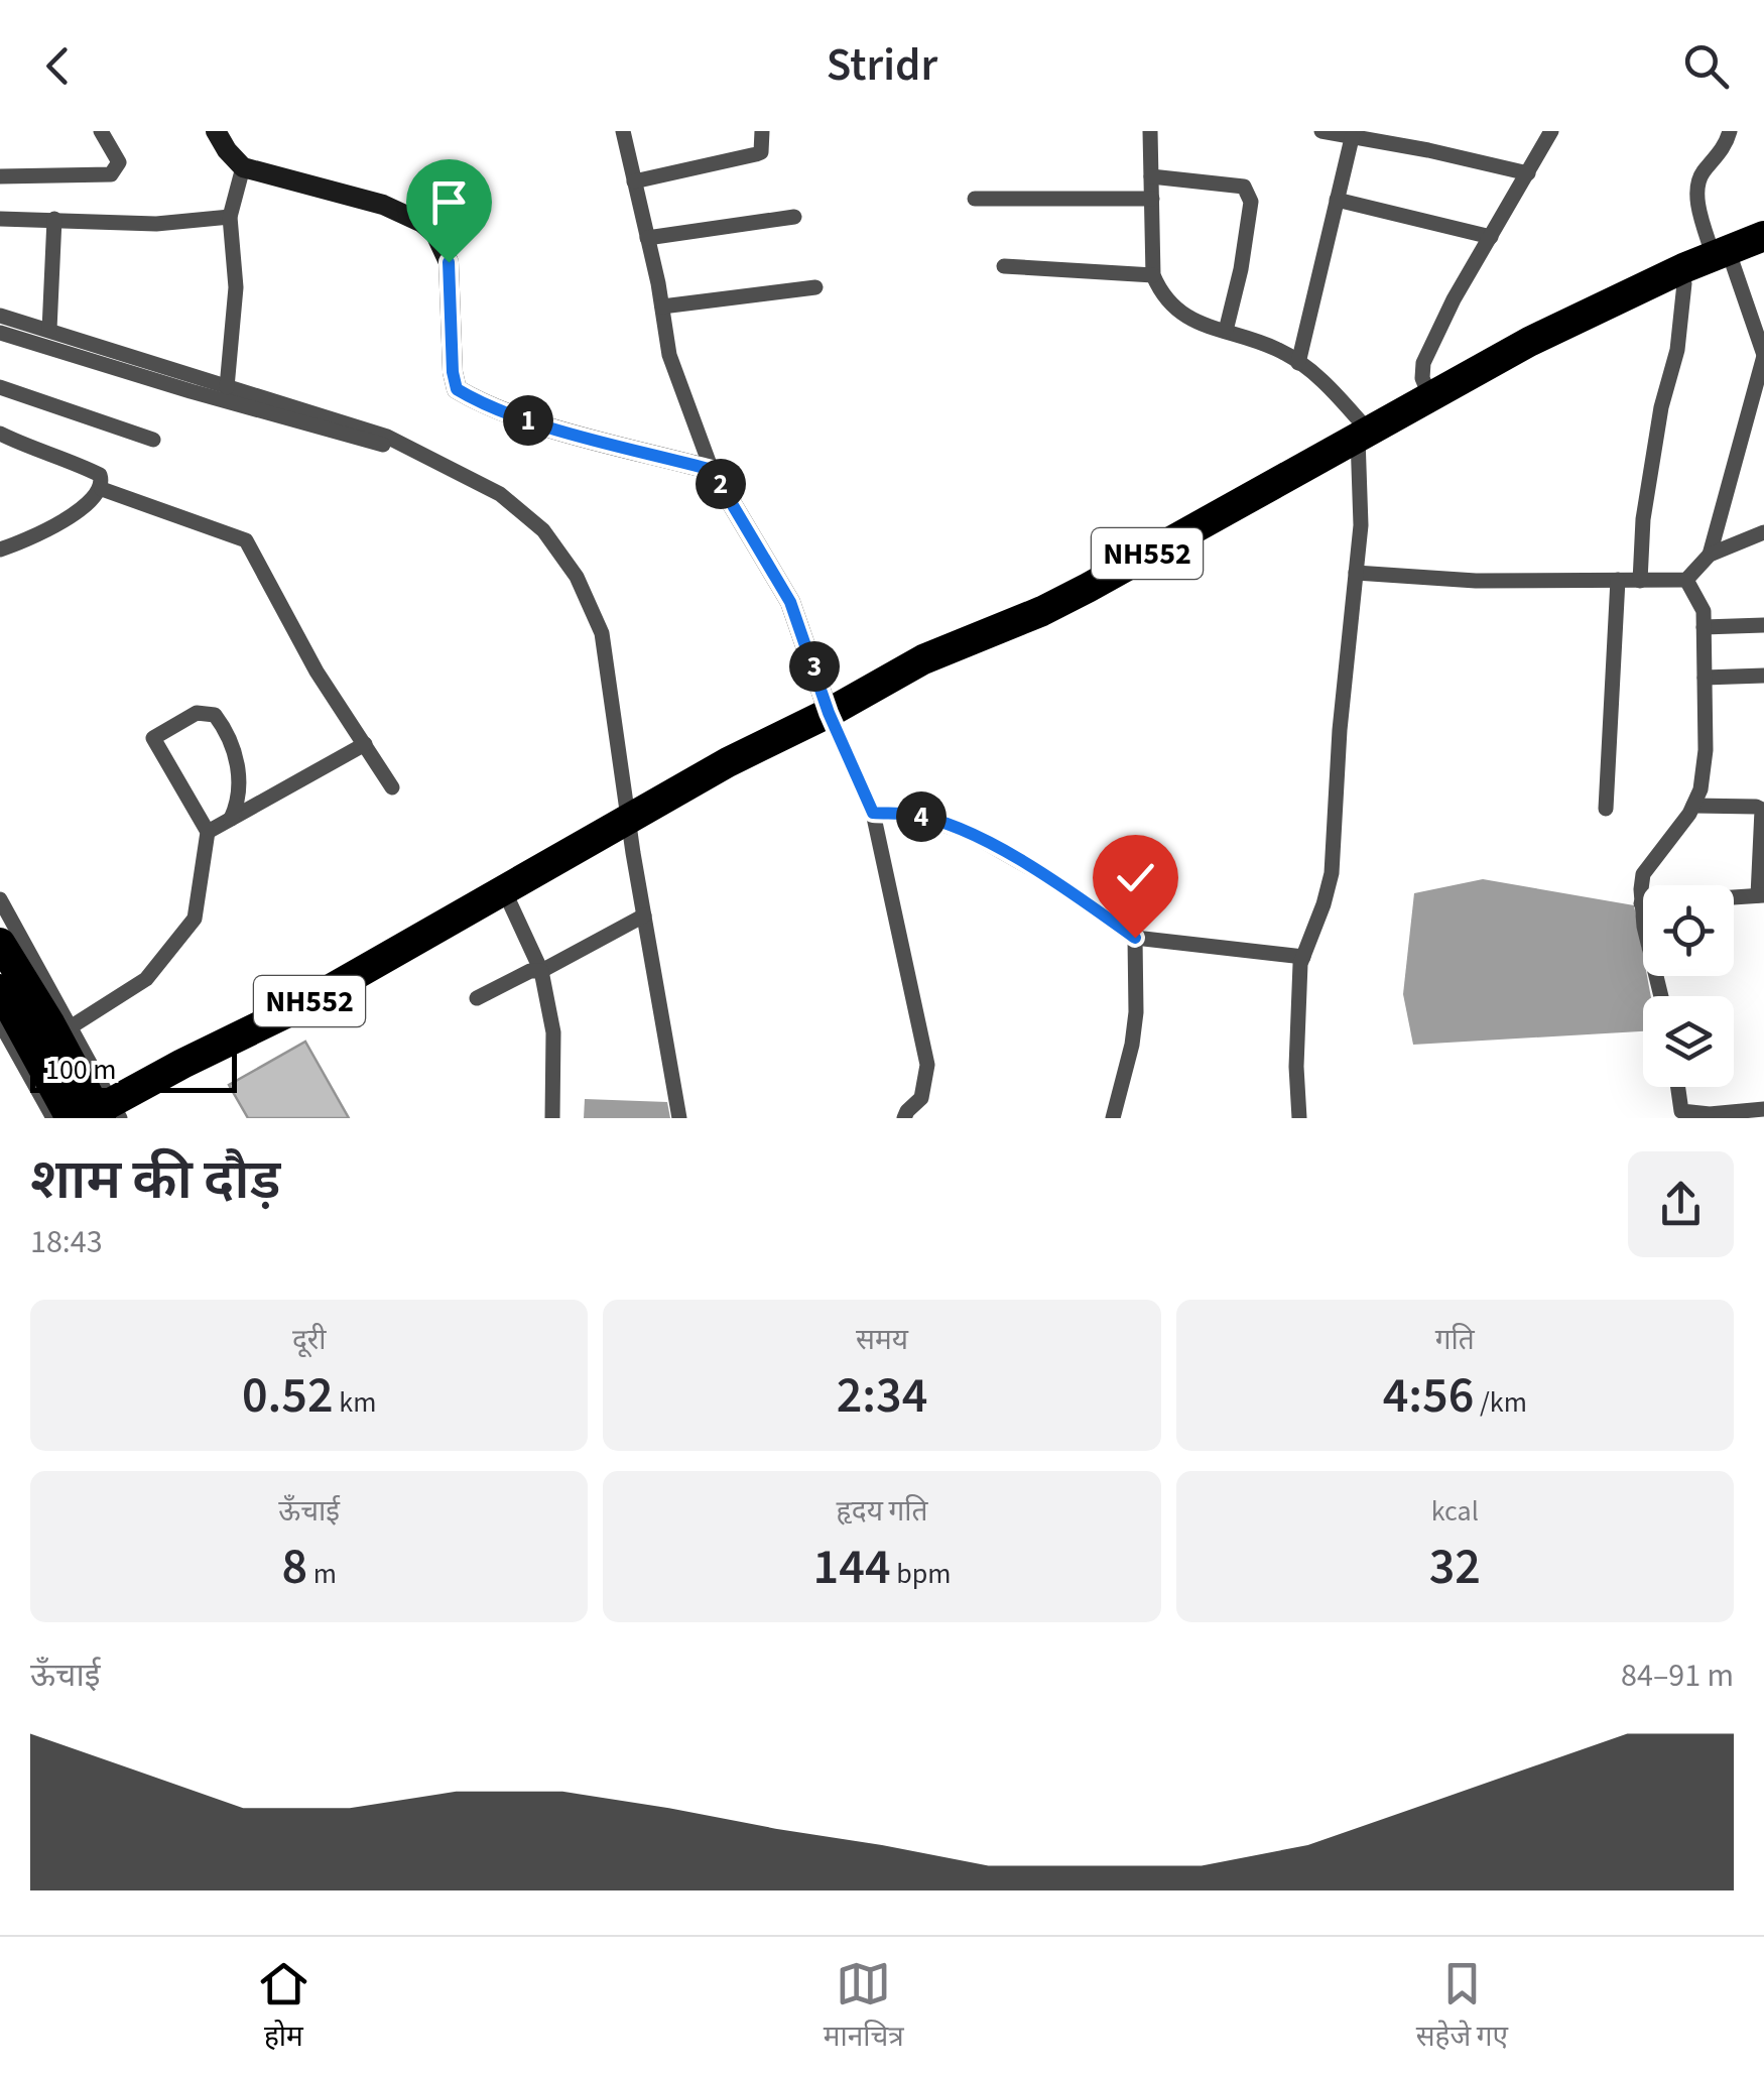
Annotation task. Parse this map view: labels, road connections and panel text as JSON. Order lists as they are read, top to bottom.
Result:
{
  "streets": {
    "highway": ["NH552"]
  },
  "scale_bar": "100 m",
  "page": {
    "header": "Stridr",
    "pins": [
      "1",
      "2",
      "3",
      "4"
    ],
    "scale": "100 m",
    "heading": ["शाम की दौड़", "18:43"],
    "stats": [
      ["दूरी", "0.52 km"],
      ["समय", "2:34"],
      ["गति", "4:56 /km"],
      ["ऊँचाई", "8 m"],
      ["हृदय गति", "144 bpm"],
      ["kcal", "32"]
    ],
    "chart": ["ऊँचाई", "84–91 m"],
    "tabs": ["होम", "मानचित्र", "सहेजे गए"]
  }
}
